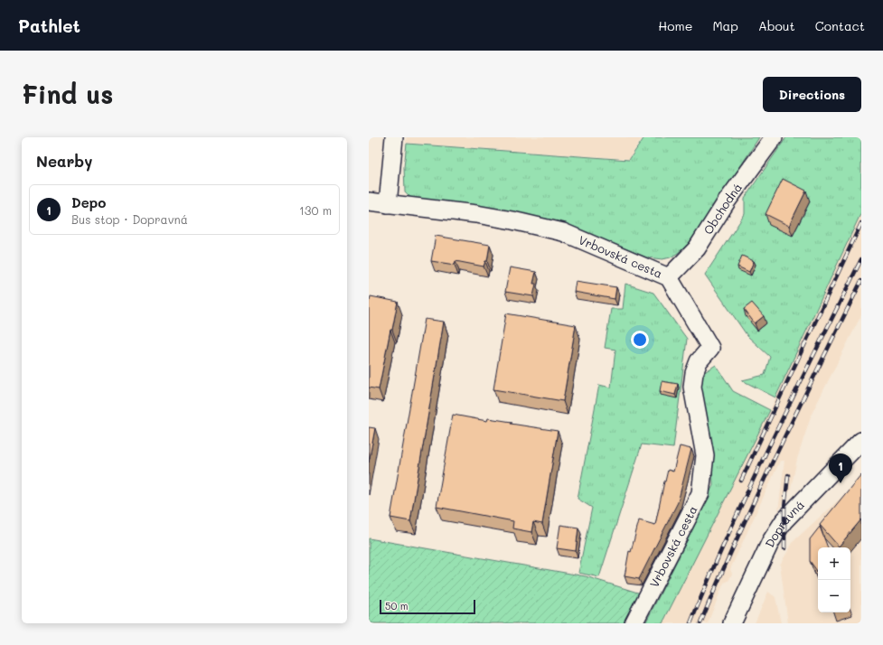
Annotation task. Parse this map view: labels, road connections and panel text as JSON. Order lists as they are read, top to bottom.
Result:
{
  "streets": {
    "street": ["Obchodná", "Vrbovská cesta", "Dopravná"]
  },
  "crossings": [
    ["Obchodná", "Vrbovská cesta"]
  ],
  "scale_bar": "50 m",
  "page": {
    "header": "Pathlet",
    "nav": [
      "Home",
      "Map",
      "About",
      "Contact"
    ],
    "buttons": "Directions",
    "title": "Find us",
    "heading": "Nearby",
    "list": [
      {
        "mark": "1",
        "name": "Depo",
        "note": "Bus stop · Dopravná",
        "value": "130 m"
      }
    ],
    "pins": "1",
    "map_buttons": ["+", "−"],
    "scale": "50 m"
  }
}
